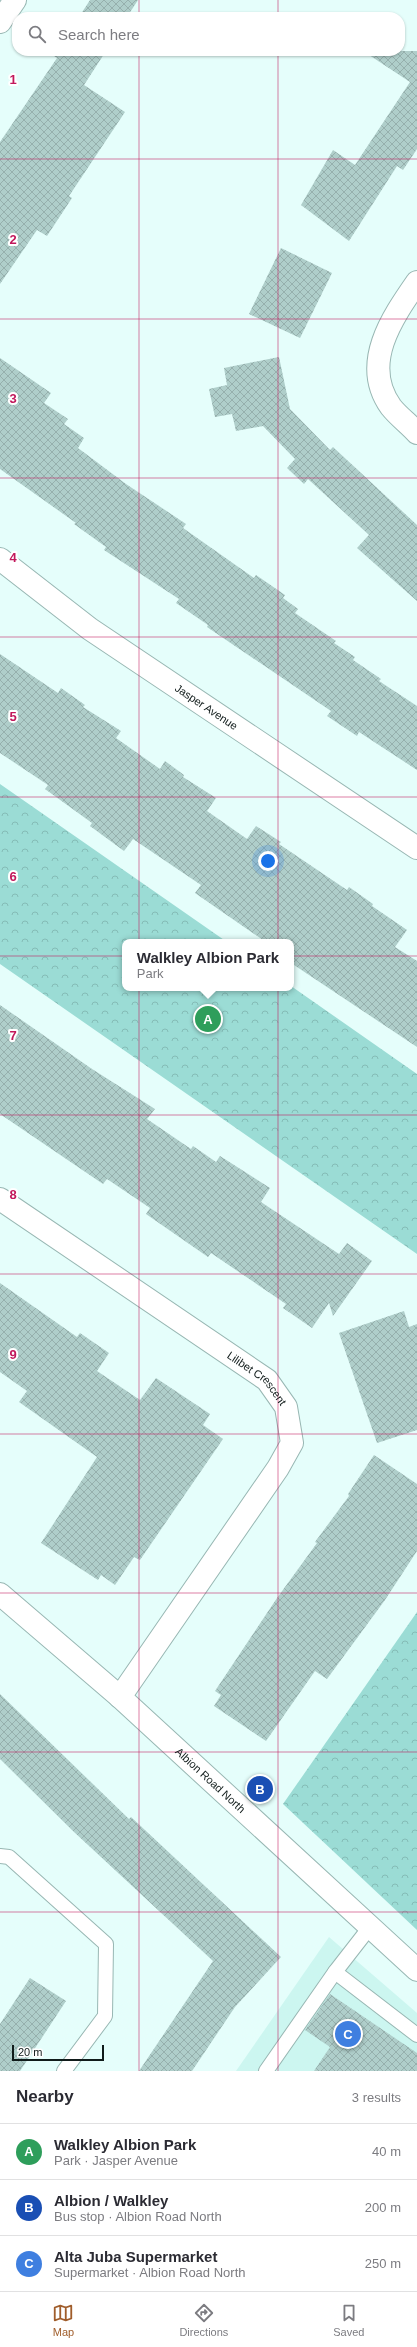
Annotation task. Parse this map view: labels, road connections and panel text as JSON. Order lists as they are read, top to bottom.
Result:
{
  "streets": {
    "street": ["Jasper Avenue", "Lilibet Crescent", "Albion Road North"]
  },
  "crossings": [
    ["Lilibet Crescent", "Albion Road North"]
  ],
  "scale_bar": "20 m",
  "page": {
    "search": "Search here",
    "popup": ["Walkley Albion Park", "Park"],
    "pins": ["A", "B", "C"],
    "scale": "20 m",
    "heading": ["Nearby", "3 results"],
    "list": [
      {
        "mark": "A",
        "name": "Walkley Albion Park",
        "note": "Park · Jasper Avenue",
        "value": "40 m"
      },
      {
        "mark": "B",
        "name": "Albion / Walkley",
        "note": "Bus stop · Albion Road North",
        "value": "200 m"
      },
      {
        "mark": "C",
        "name": "Alta Juba Supermarket",
        "note": "Supermarket · Albion Road North",
        "value": "250 m"
      }
    ],
    "nav": ["Map", "Directions", "Saved"]
  },
  "grid": {
    "rows": [
      "1",
      "2",
      "3",
      "4",
      "5",
      "6",
      "7",
      "8",
      "9"
    ]
  }
}
